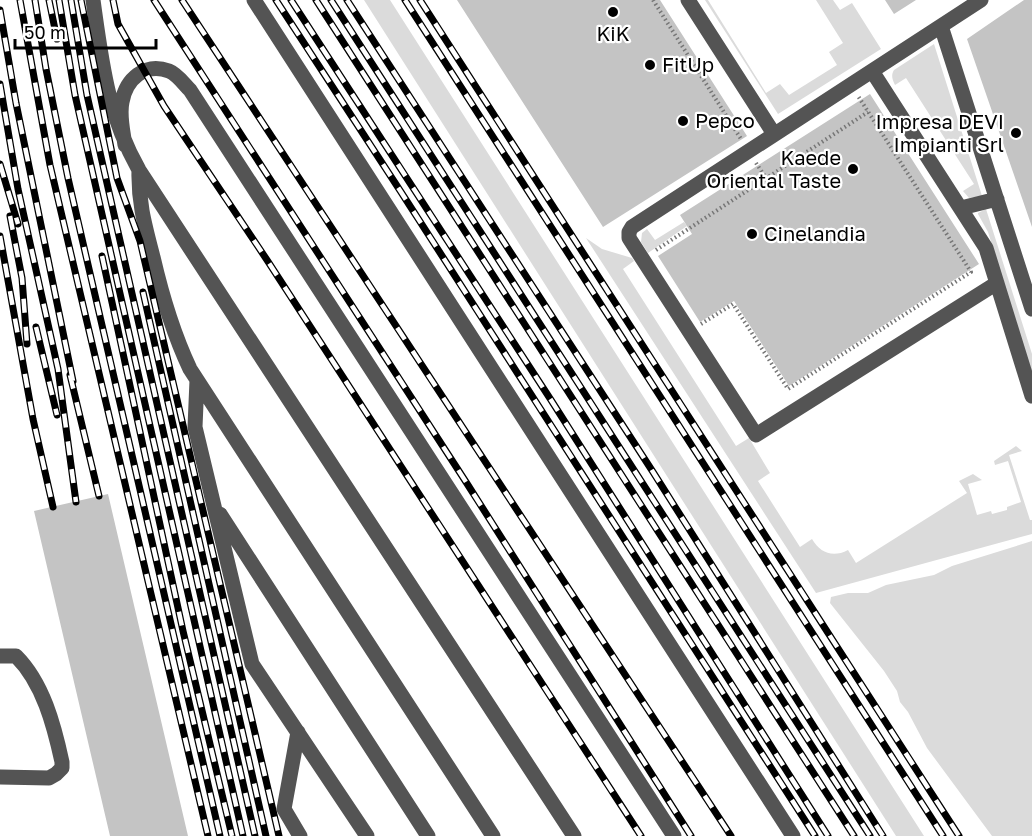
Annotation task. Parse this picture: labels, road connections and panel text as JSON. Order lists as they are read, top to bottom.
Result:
{
  "places": [
    "KiK",
    "FitUp",
    "Pepco",
    "Impresa DEVI Impianti Srl",
    "Kaede Oriental Taste",
    "Cinelandia"
  ],
  "scale_bar": "50 m"
}
